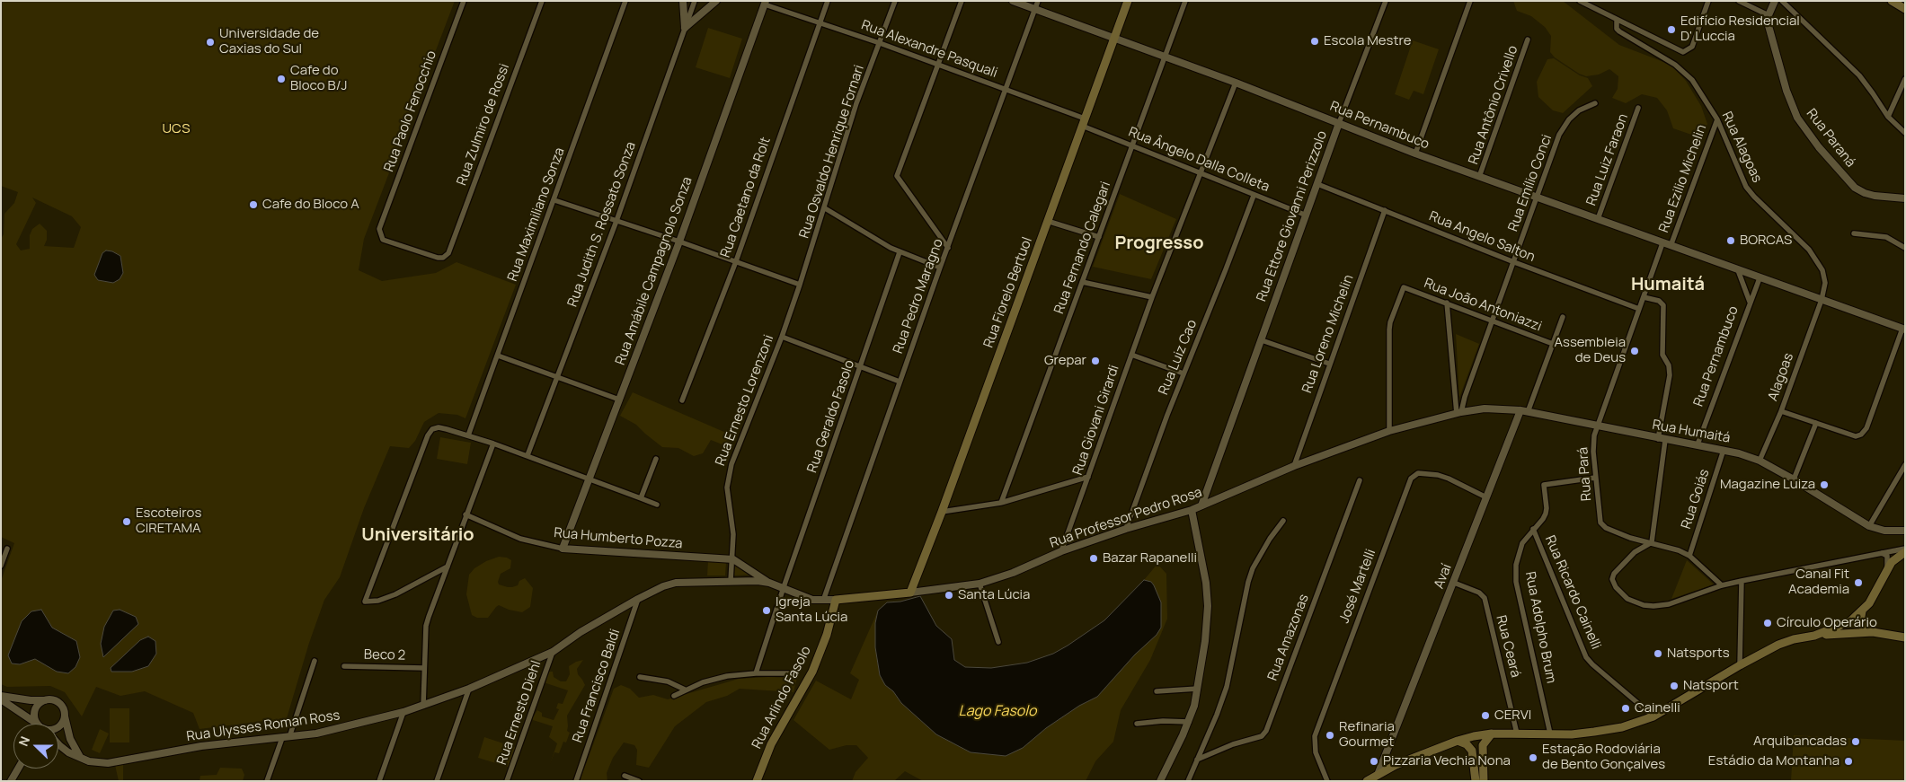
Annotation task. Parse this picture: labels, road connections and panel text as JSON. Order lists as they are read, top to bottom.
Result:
{
  "streets": {
    "main road": ["Rua Fiorelo Bertuol", "Rua Professor Pedro Rosa", "Rua Arlindo Fasolo"],
    "street": [
      "Rua Alexandre Pasquali",
      "Rua Antônio Crivello",
      "Rua Paolo Fenocchio",
      "Rua Zulmiro de Rossi",
      "Rua Pernambuco",
      "Rua Paraná",
      "Rua Alagoas",
      "Rua Osvaldo Henrique Fornari",
      "Rua Ângelo Dalla Colleta",
      "Rua Luiz Faraon",
      "Rua Ezilio Michelin",
      "Rua Emílio Conci",
      "Rua Caetano da Rolt",
      "Rua Maximiliano Sonza",
      "Rua Ettore Giovanni Perizzolo",
      "Rua Judith S. Rossato Sonza",
      "Rua Angelo Salton",
      "Rua Fernando Calegari",
      "Rua Amábile Campagnolo Sonza",
      "Rua Pedro Maragno",
      "Rua João Antoniazzi",
      "Rua Loreno Michelin",
      "Rua Luiz Cao",
      "Alagoas",
      "Rua Ernesto Lorenzoni",
      "Rua Geraldo Fasolo",
      "Rua Giovani Girardi",
      "Rua Humaitá",
      "Rua Pará",
      "Rua Goiás",
      "Rua Humberto Pozza",
      "Avaí",
      "José Martelli",
      "Rua Ricardo Cainelli",
      "Rua Adolpho Brum",
      "Rua Amazonas",
      "Rua Ceará",
      "Beco 2",
      "Rua Francisco Baldi",
      "Rua Ernesto Diehl",
      "Rua Ulysses Roman Ross"
    ]
  },
  "crossings": [
    ["Rua Alexandre Pasquali", "Rua Osvaldo Henrique Fornari"],
    ["Rua Alexandre Pasquali", "Rua Ângelo Dalla Colleta"],
    ["Rua Alexandre Pasquali", "Rua Caetano da Rolt"],
    ["Rua Alexandre Pasquali", "Rua Amábile Campagnolo Sonza"],
    ["Rua Alexandre Pasquali", "Rua Fiorelo Bertuol"],
    ["Rua Alexandre Pasquali", "Rua Pedro Maragno"],
    ["Rua Antônio Crivello", "Rua Pernambuco"],
    ["Rua Paolo Fenocchio", "Rua Zulmiro de Rossi"],
    ["Rua Pernambuco", "Rua Luiz Faraon"],
    ["Rua Pernambuco", "Rua Ezilio Michelin"],
    ["Rua Pernambuco", "Rua Emílio Conci"],
    ["Rua Pernambuco", "Rua Ettore Giovanni Perizzolo"],
    ["Rua Pernambuco", "Rua Fernando Calegari"],
    ["Rua Pernambuco", "Rua Fiorelo Bertuol"],
    ["Rua Pernambuco", "Rua Pedro Maragno"],
    ["Rua Pernambuco", "Rua Giovani Girardi"],
    ["Rua Pernambuco", "Rua Humaitá"],
    ["Rua Pernambuco", "Rua Pará"],
    ["Rua Alagoas", "Rua Ezilio Michelin"],
    ["Rua Alagoas", "Alagoas"],
    ["Rua Osvaldo Henrique Fornari", "Rua Ernesto Lorenzoni"],
    ["Rua Ângelo Dalla Colleta", "Rua Ettore Giovanni Perizzolo"],
    ["Rua Ângelo Dalla Colleta", "Rua Fernando Calegari"],
    ["Rua Ângelo Dalla Colleta", "Rua Fiorelo Bertuol"],
    ["Rua Ângelo Dalla Colleta", "Rua Luiz Cao"],
    ["Rua Ângelo Dalla Colleta", "Rua Giovani Girardi"],
    ["Rua Emílio Conci", "Rua Angelo Salton"],
    ["Rua Emílio Conci", "Rua João Antoniazzi"],
    ["Rua Emílio Conci", "Rua Humaitá"],
    ["Rua Emílio Conci", "Rua Professor Pedro Rosa"],
    ["Rua Ettore Giovanni Perizzolo", "Rua Angelo Salton"],
    ["Rua Ettore Giovanni Perizzolo", "Rua Professor Pedro Rosa"],
    ["Rua Angelo Salton", "Rua Loreno Michelin"],
    ["Rua Angelo Salton", "Rua Pará"],
    ["Rua Amábile Campagnolo Sonza", "Rua Humberto Pozza"],
    ["Rua Fiorelo Bertuol", "Rua Professor Pedro Rosa"],
    ["Rua Pedro Maragno", "Rua Professor Pedro Rosa"],
    ["Rua João Antoniazzi", "Rua Professor Pedro Rosa"],
    ["Rua Loreno Michelin", "Rua Professor Pedro Rosa"],
    ["Rua Luiz Cao", "Rua Professor Pedro Rosa"],
    ["Alagoas", "Rua Humaitá"],
    ["Rua Ernesto Lorenzoni", "Rua Humberto Pozza"],
    ["Rua Ernesto Lorenzoni", "Rua Ulysses Roman Ross"],
    ["Rua Geraldo Fasolo", "Rua Professor Pedro Rosa"],
    ["Rua Giovani Girardi", "Rua Professor Pedro Rosa"],
    ["Rua Humaitá", "Rua Pará"],
    ["Rua Humaitá", "Rua Goiás"],
    ["Rua Humaitá", "Rua Professor Pedro Rosa"],
    ["Rua Humaitá", "Avaí"],
    ["Rua Pará", "Rua Goiás"],
    ["Rua Pará", "Rua Adolpho Brum"],
    ["Rua Professor Pedro Rosa", "Rua Humberto Pozza"],
    ["Rua Professor Pedro Rosa", "Rua Arlindo Fasolo"],
    ["Rua Professor Pedro Rosa", "Rua Ulysses Roman Ross"],
    ["Rua Humberto Pozza", "Rua Ulysses Roman Ross"],
    ["Avaí", "José Martelli"],
    ["Avaí", "Rua Ceará"],
    ["Rua Ricardo Cainelli", "Rua Adolpho Brum"],
    ["Rua Francisco Baldi", "Rua Ulysses Roman Ross"],
    ["Rua Ernesto Diehl", "Rua Ulysses Roman Ross"]
  ],
  "districts": ["Progresso", "Humaitá", "Universitário"],
  "water": ["Lago Fasolo"],
  "parks": ["UCS"],
  "places": [
    "Edifício Residencial D' Luccia",
    "Escola Mestre",
    "Universidade de Caxias do Sul",
    "Cafe do Bloco B/J",
    "Cafe do Bloco A",
    "BORCAS",
    "Assembleia de Deus",
    "Grepar",
    "Magazine Luiza",
    "Escoteiros CIRETAMA",
    "Bazar Rapanelli",
    "Canal Fit Academia",
    "Santa Lúcia",
    "Igreja Santa Lúcia",
    "Círculo Operário",
    "Natsports",
    "Natsport",
    "Cainelli",
    "CERVI",
    "Refinaria Gourmet",
    "Arquibancadas",
    "Estação Rodoviária de Bento Gonçalves",
    "Pizzaria Vechia Nona",
    "Estádio da Montanha"
  ],
  "north": "left"
}
